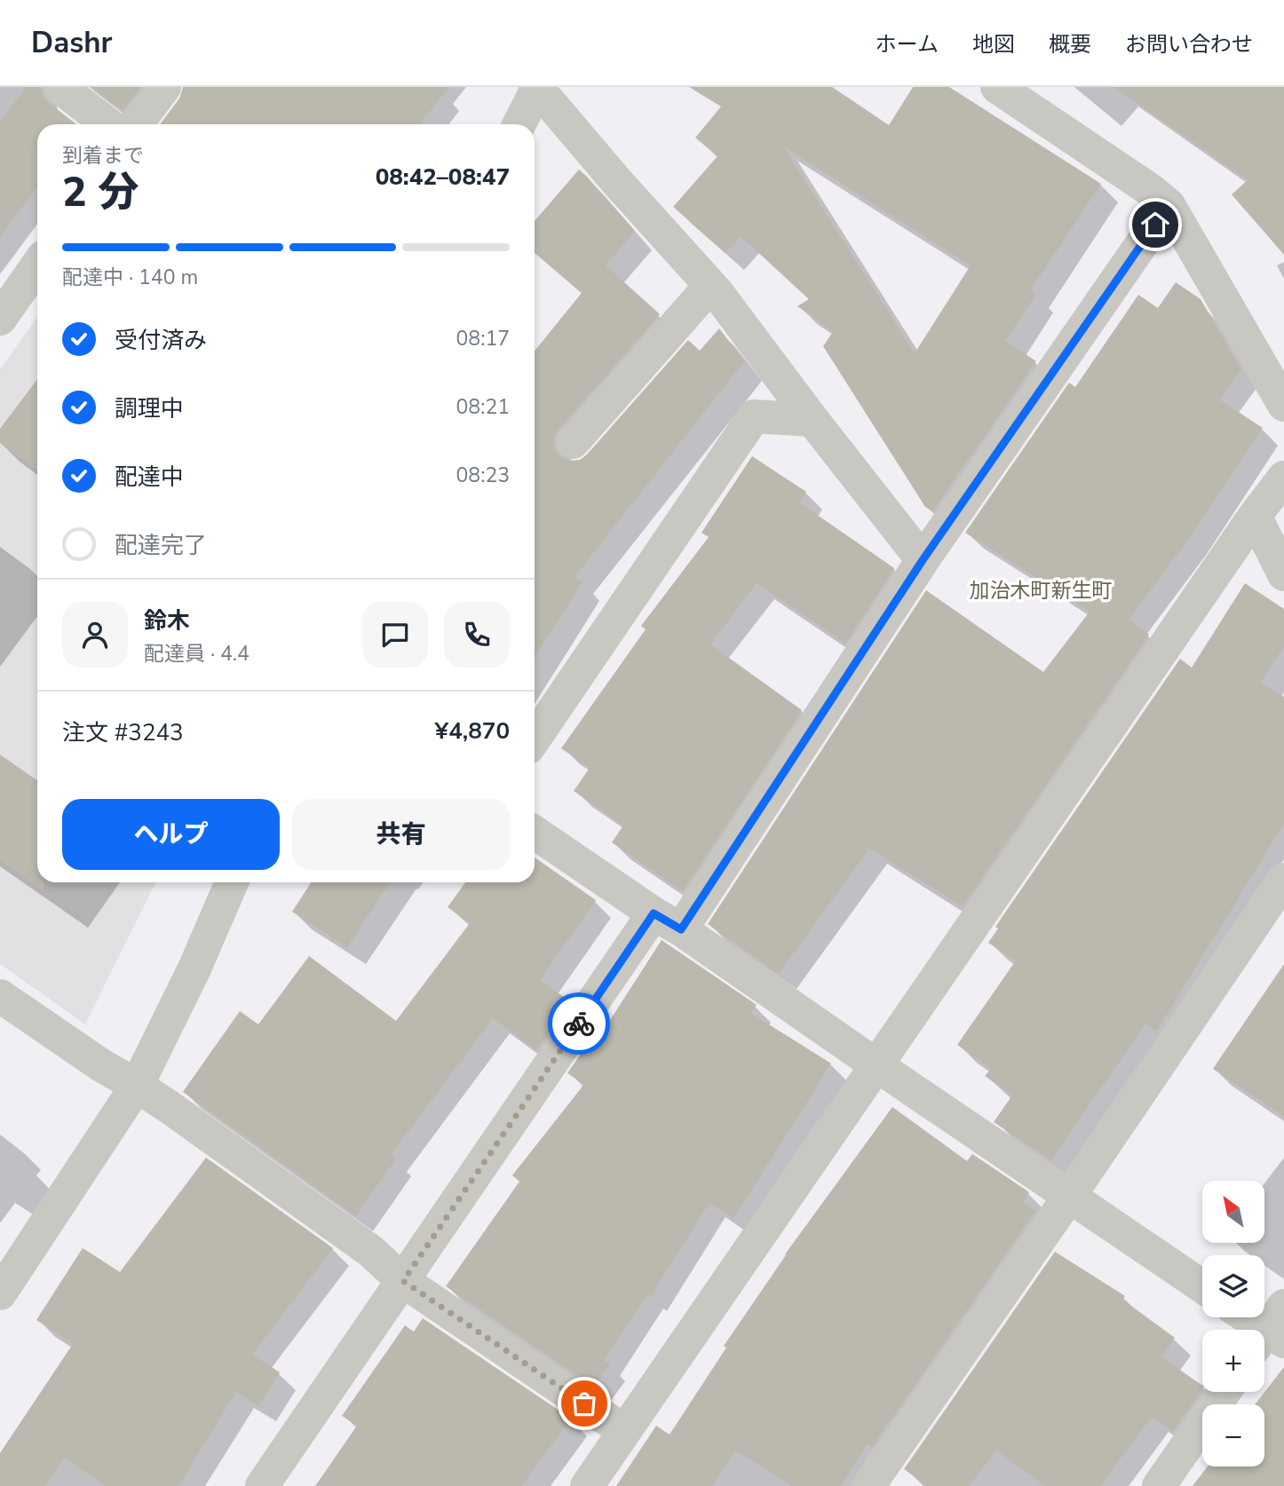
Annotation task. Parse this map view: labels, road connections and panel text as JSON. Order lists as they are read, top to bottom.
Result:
{
  "districts": ["加治木町新生町"],
  "north": "top left",
  "page": {
    "header": "Dashr",
    "nav": [
      "ホーム",
      "地図",
      "概要",
      "お問い合わせ"
    ],
    "heading": ["2 分", "到着まで", "08:42–08:47"],
    "panel": [
      "鈴木",
      "配達員 · 4.4",
      "注文 #3243",
      "¥4,870"
    ],
    "bar": "配達中 · 140 m",
    "list": [
      ["受付済み", "08:17"],
      ["調理中", "08:21"],
      ["配達中", "08:23"],
      "配達完了"
    ],
    "buttons": ["ヘルプ", "共有"],
    "map_buttons": ["+", "−"]
  }
}
